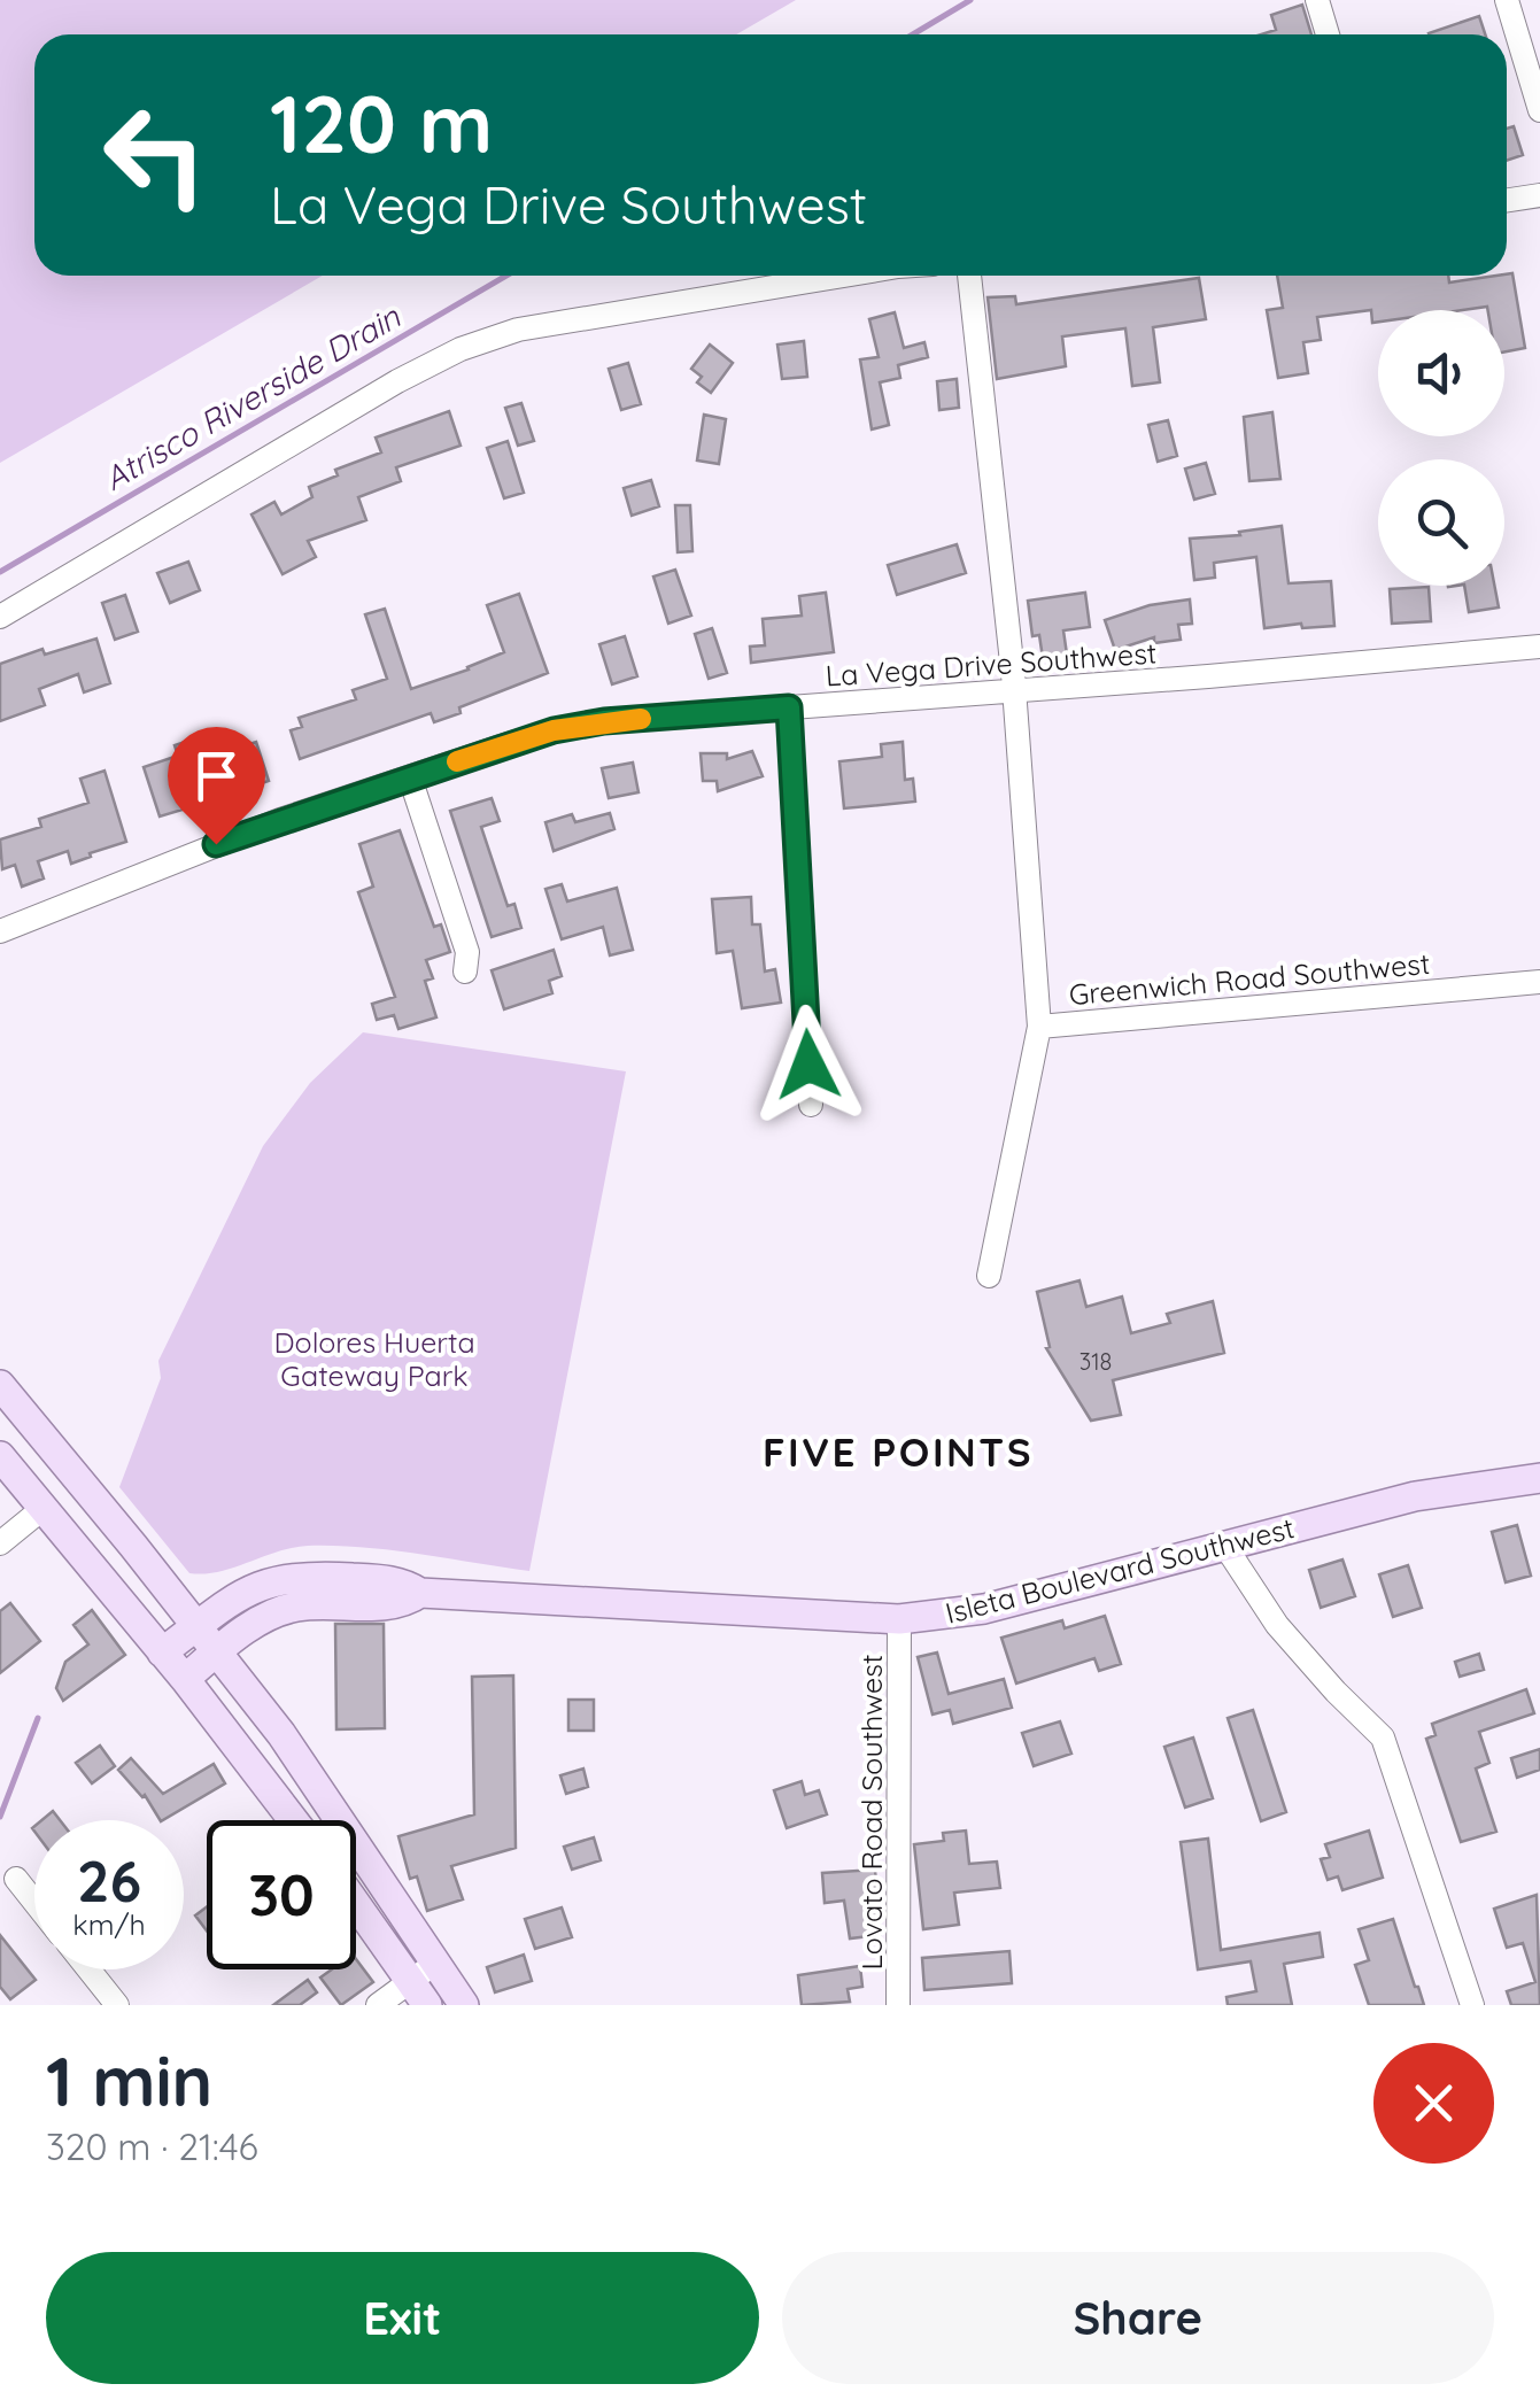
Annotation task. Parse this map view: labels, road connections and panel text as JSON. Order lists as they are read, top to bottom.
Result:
{
  "streets": {
    "main road": ["Isleta Boulevard Southwest"],
    "street": ["La Vega Drive Southwest", "Greenwich Road Southwest", "Lovato Road Southwest"]
  },
  "crossings": [
    ["La Vega Drive Southwest", "Greenwich Road Southwest"],
    ["Isleta Boulevard Southwest", "Lovato Road Southwest"]
  ],
  "districts": ["FIVE POINTS"],
  "water": ["Atrisco Riverside Drain"],
  "parks": ["Dolores Huerta Gateway Park"],
  "house_numbers": ["318"],
  "page": {
    "turn": ["120 m", "La Vega Drive Southwest"],
    "speed": "26 km/h",
    "limit": "30",
    "heading": ["1 min", "320 m · 21:46"],
    "buttons": ["Exit", "Share"]
  }
}
